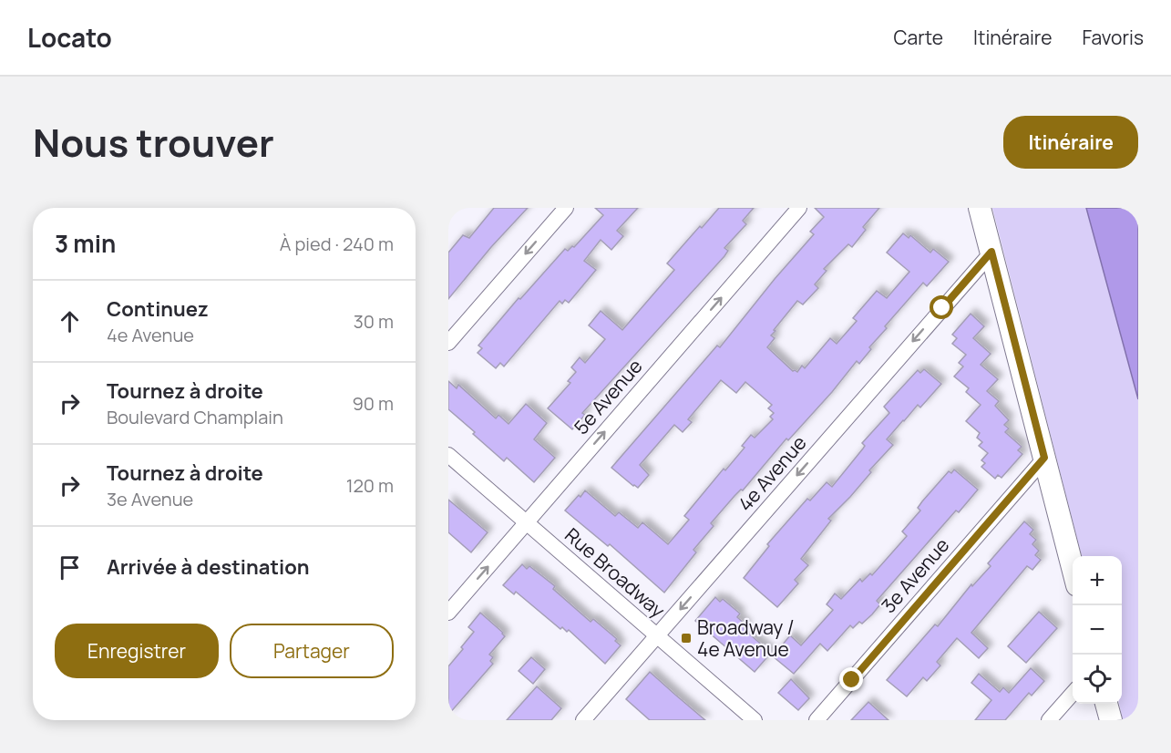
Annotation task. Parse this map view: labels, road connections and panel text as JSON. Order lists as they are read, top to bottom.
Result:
{
  "streets": {
    "street": [
      "5e Avenue",
      "4e Avenue",
      "Rue Broadway",
      "3e Avenue"
    ]
  },
  "crossings": [
    ["5e Avenue", "Rue Broadway"],
    ["4e Avenue", "Rue Broadway"]
  ],
  "one_way": ["5e Avenue", "4e Avenue"],
  "places": {
    "transit": ["Broadway / 4e Avenue"]
  },
  "page": {
    "header": "Locato",
    "nav": ["Carte", "Itinéraire", "Favoris"],
    "title": "Nous trouver",
    "buttons": [
      "Itinéraire",
      ["Enregistrer", "Partager"]
    ],
    "heading": ["3 min", "À pied · 240 m"],
    "list": [
      ["Continuez", "4e Avenue", "30 m"],
      ["Tournez à droite", "Boulevard Champlain", "90 m"],
      ["Tournez à droite", "3e Avenue", "120 m"],
      "Arrivée à destination"
    ],
    "map_buttons": ["+", "−"]
  }
}
